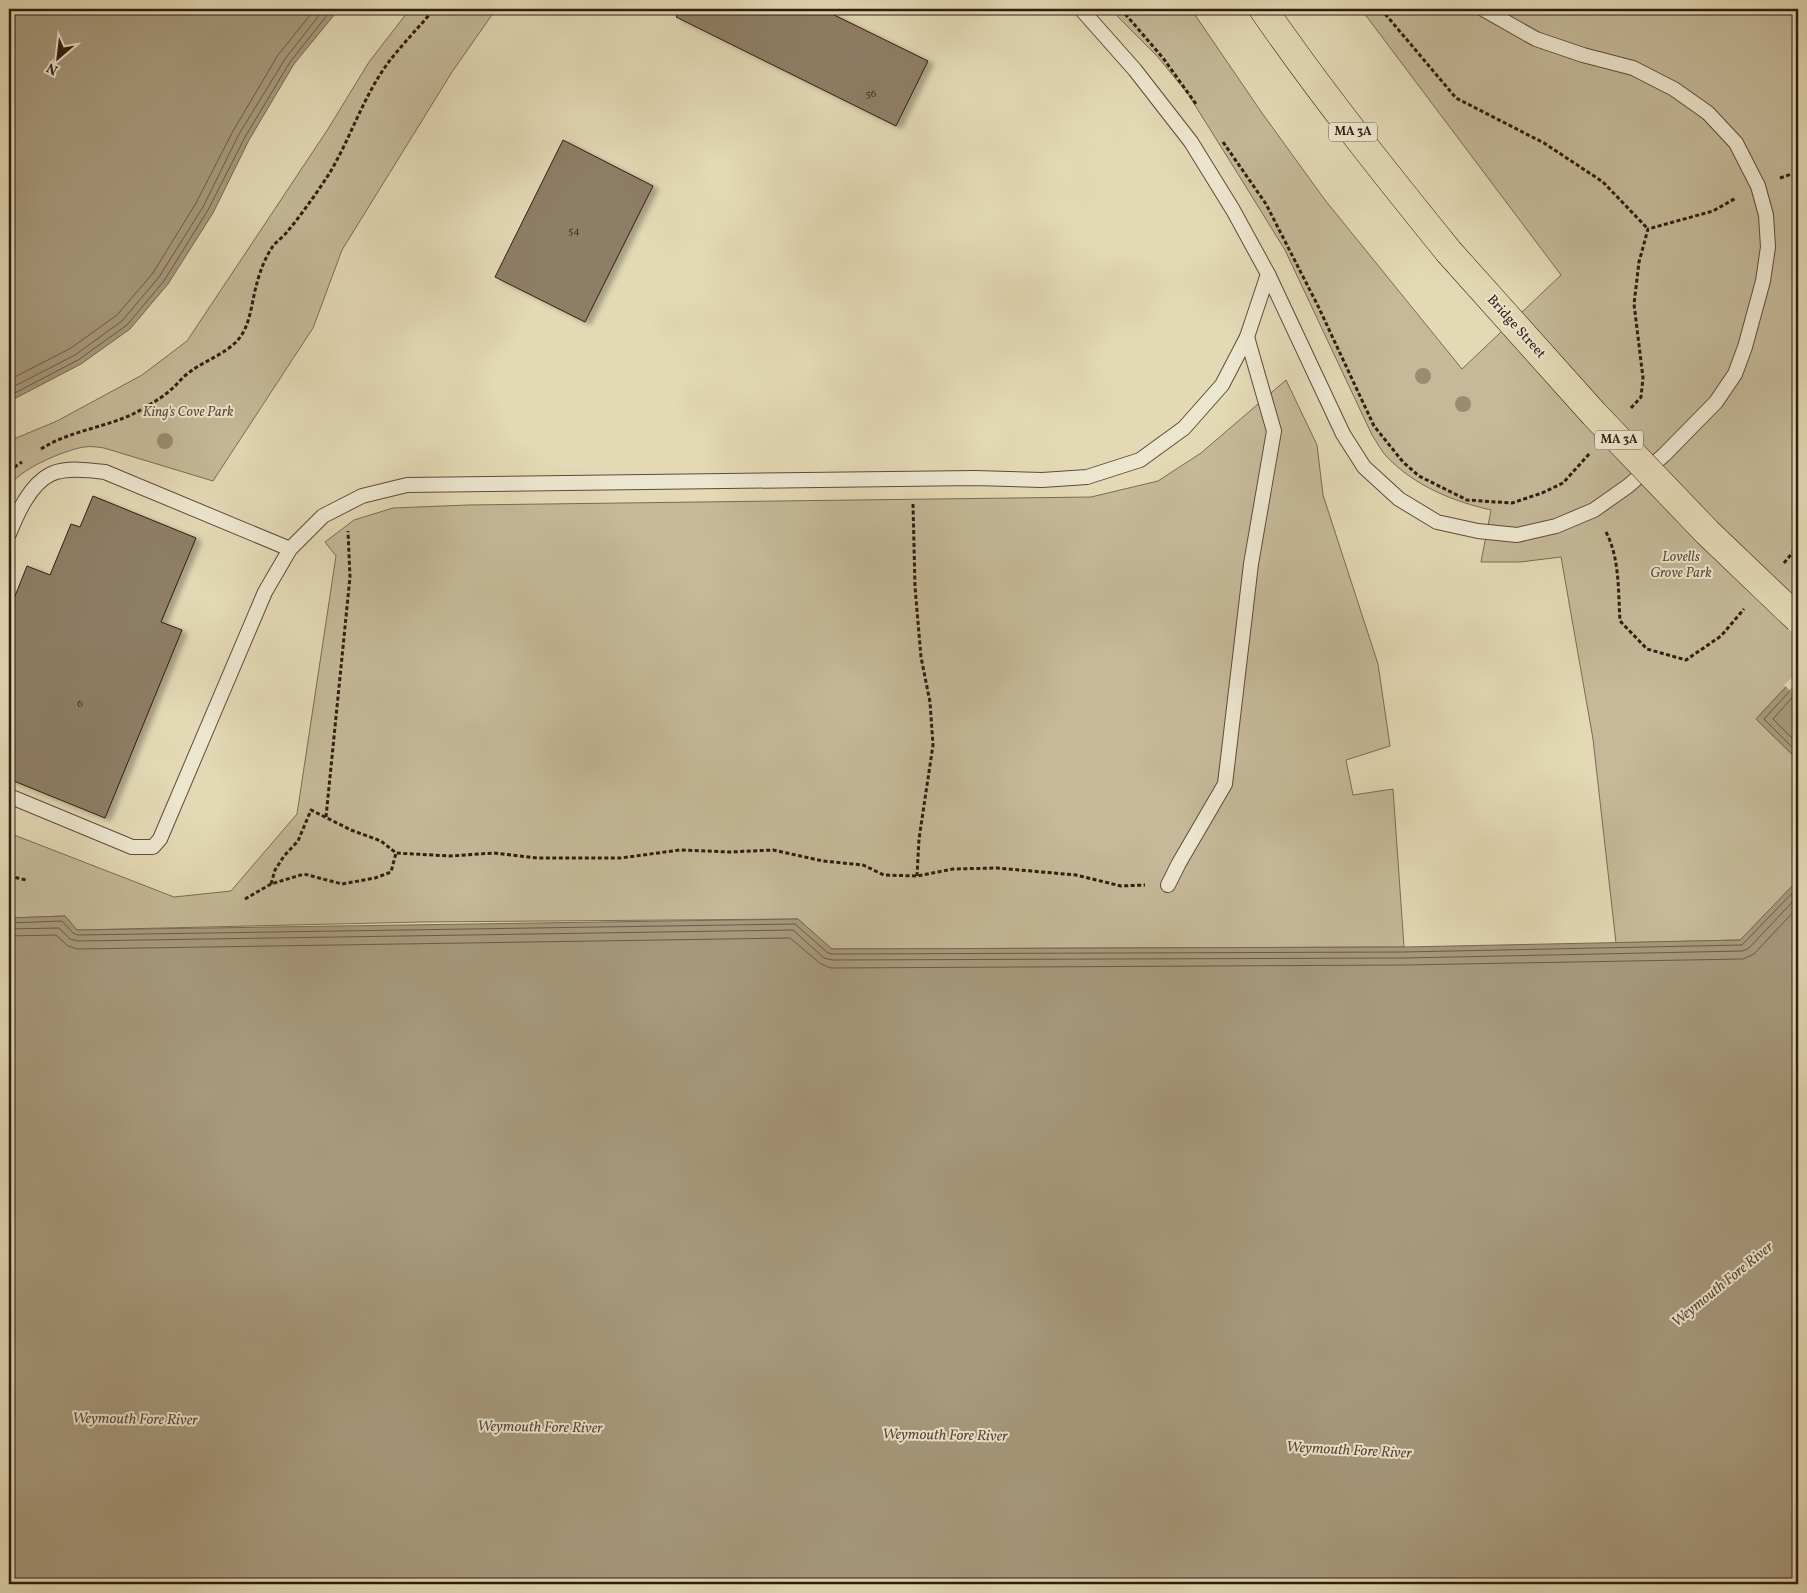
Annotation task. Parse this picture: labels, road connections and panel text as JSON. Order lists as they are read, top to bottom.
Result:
{
  "streets": {
    "main road": ["MA 3A", "Bridge Street"]
  },
  "water": ["Weymouth Fore River"],
  "parks": ["King's Cove Park", "Lovells Grove Park"],
  "house_numbers": ["56", "54", "6"],
  "north": "bottom left"
}
